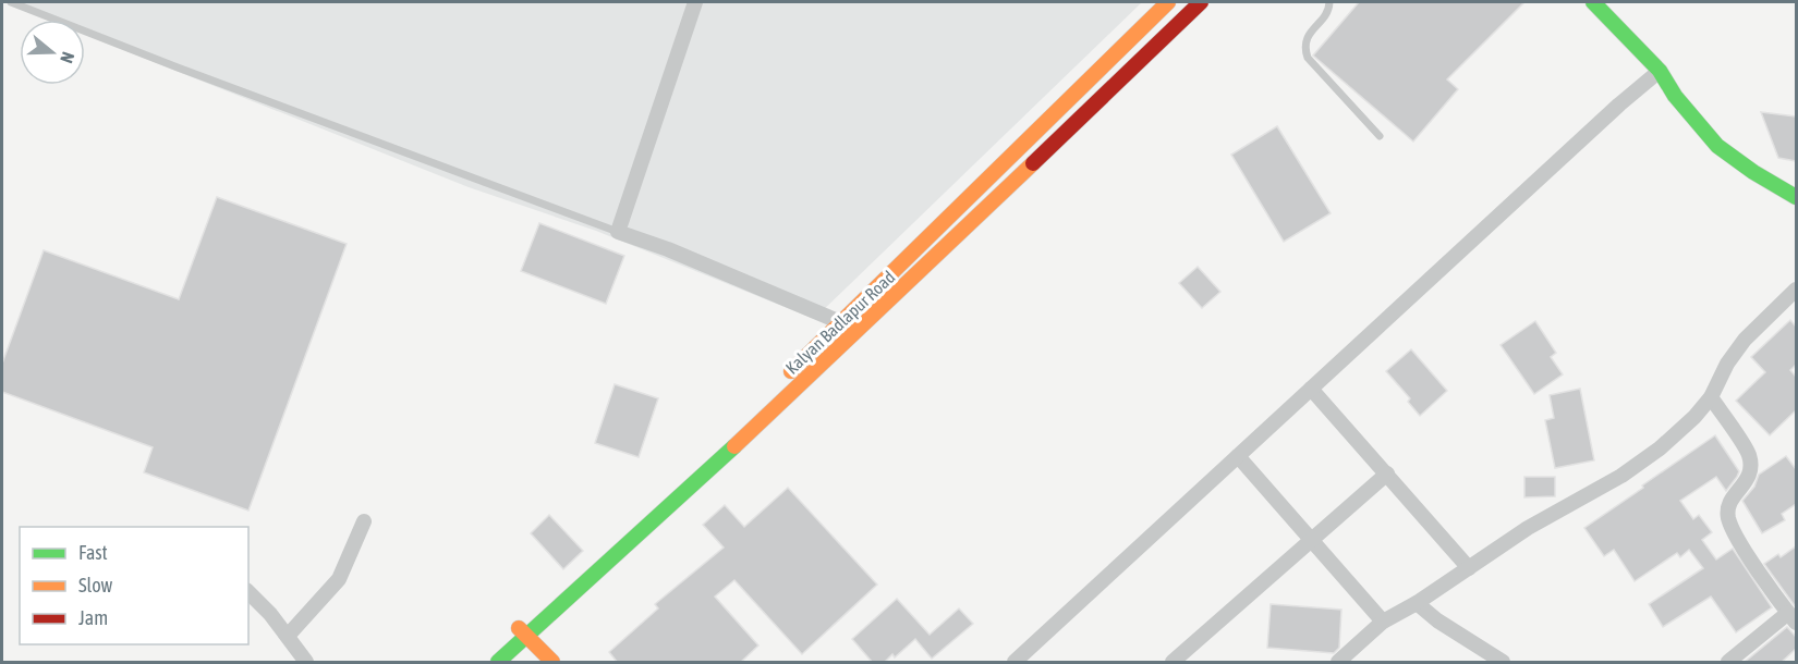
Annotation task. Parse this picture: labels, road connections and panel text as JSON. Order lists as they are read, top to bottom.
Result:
{
  "streets": {
    "main road": ["Kalyan Badlapur Road"]
  },
  "legend": ["Fast", "Slow", "Jam"],
  "north": "right"
}
